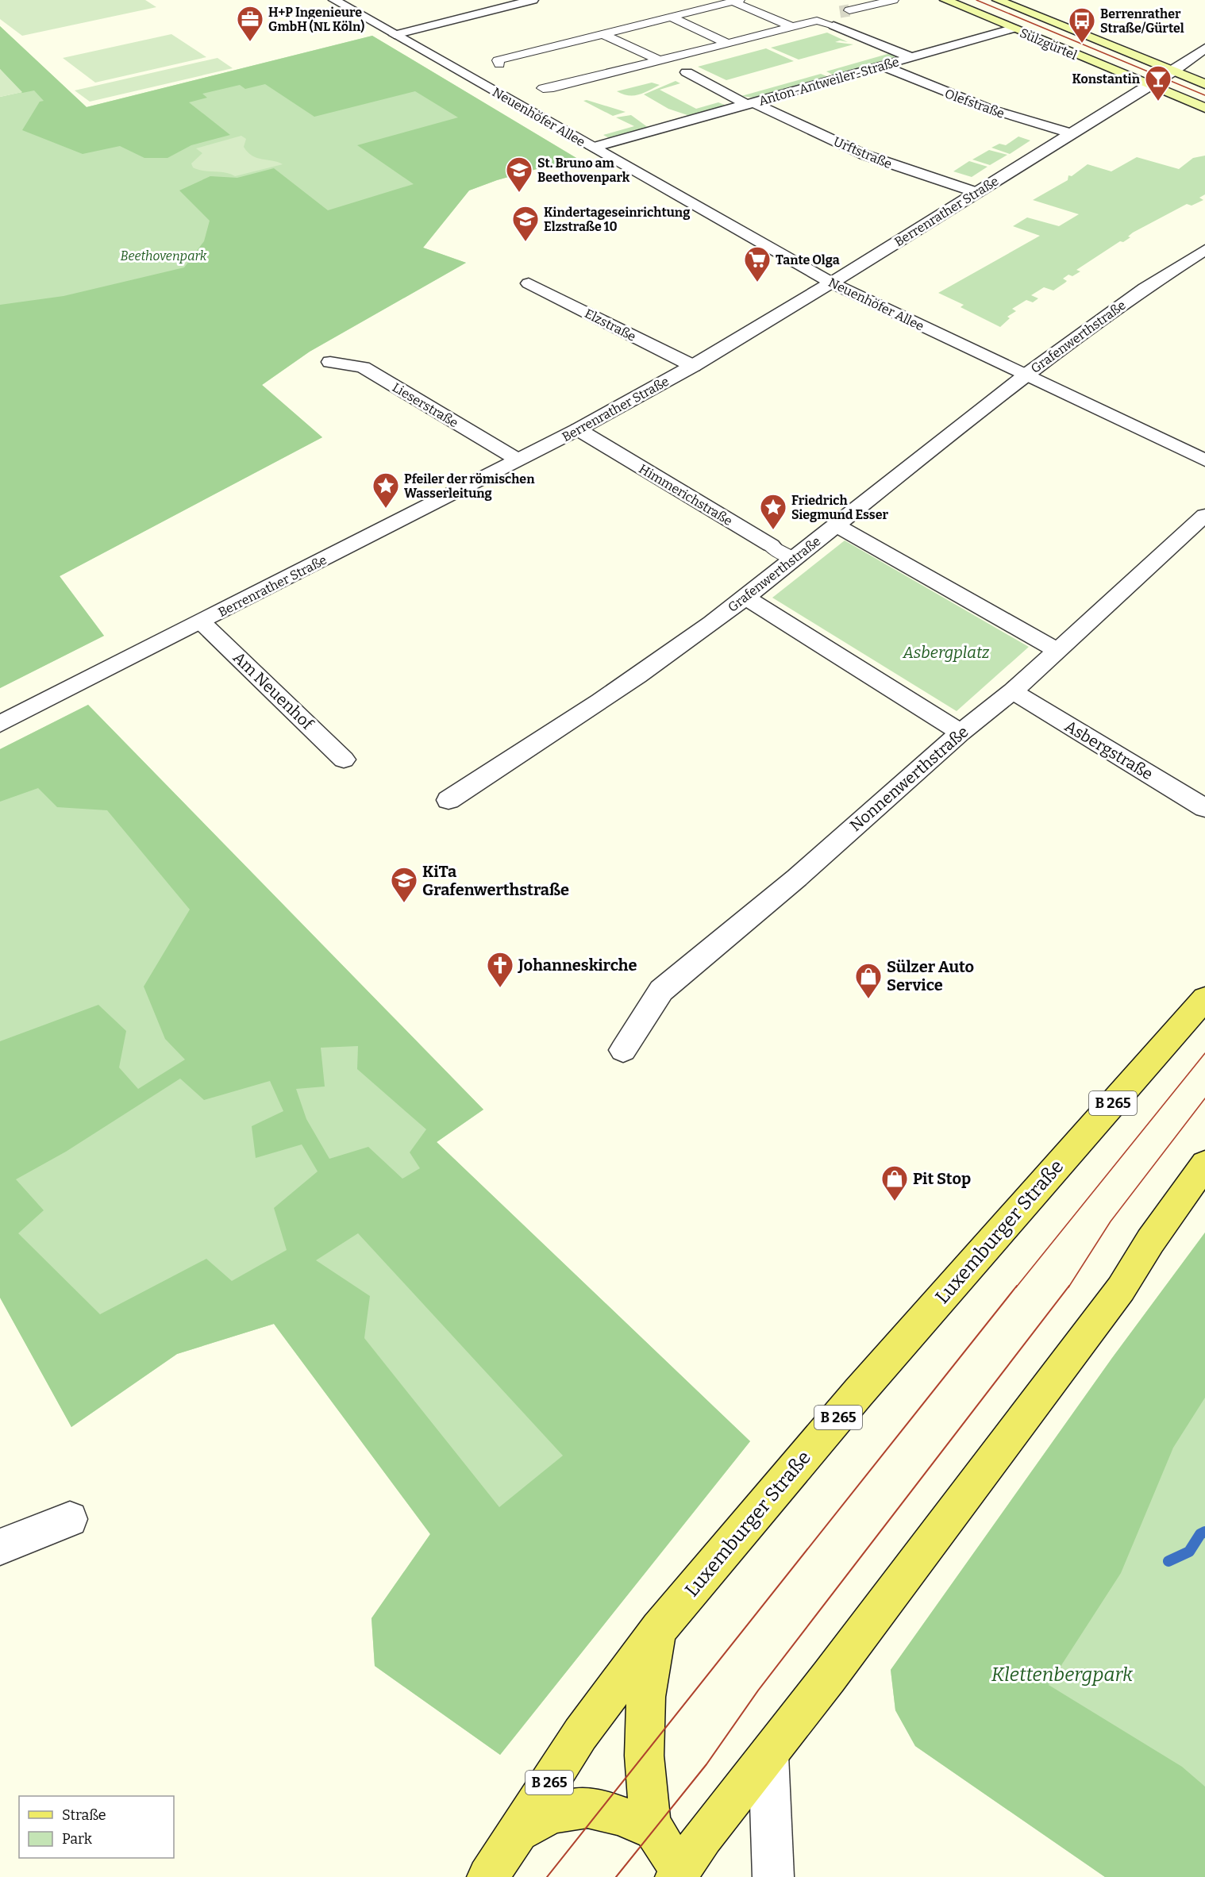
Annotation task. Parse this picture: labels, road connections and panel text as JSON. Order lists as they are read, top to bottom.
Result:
{
  "streets": {
    "main road": ["Sülzgürtel", "B 265", "Luxemburger Straße"],
    "street": [
      "Anton-Antweiler-Straße",
      "Olefstraße",
      "Neuenhöfer Allee",
      "Urftstraße",
      "Berrenrather Straße",
      "Elzstraße",
      "Grafenwerthstraße",
      "Lieserstraße",
      "Himmerichstraße",
      "Am Neuenhof",
      "Asbergstraße",
      "Nonnenwerthstraße"
    ]
  },
  "crossings": [
    ["Sülzgürtel", "Anton-Antweiler-Straße"],
    ["Sülzgürtel", "Berrenrather Straße"],
    ["Anton-Antweiler-Straße", "Olefstraße"],
    ["Anton-Antweiler-Straße", "Neuenhöfer Allee"],
    ["Anton-Antweiler-Straße", "Urftstraße"],
    ["Olefstraße", "Berrenrather Straße"],
    ["Neuenhöfer Allee", "Berrenrather Straße"],
    ["Neuenhöfer Allee", "Grafenwerthstraße"],
    ["Urftstraße", "Berrenrather Straße"],
    ["Berrenrather Straße", "Elzstraße"],
    ["Berrenrather Straße", "Lieserstraße"],
    ["Berrenrather Straße", "Himmerichstraße"],
    ["Berrenrather Straße", "Am Neuenhof"],
    ["Grafenwerthstraße", "Himmerichstraße"],
    ["Asbergstraße", "Nonnenwerthstraße"]
  ],
  "parks": ["Beethovenpark", "Asbergplatz", "Klettenbergpark"],
  "places": {
    "office": ["H+P Ingenieure GmbH (NL Köln)"],
    "bus stop": ["Berrenrather Straße/Gürtel"],
    "bar": ["Konstantin"],
    "school or university": ["St. Bruno am Beethovenpark", "Kindertageseinrichtung Elzstraße 10", "KiTa Grafenwerthstraße"],
    "supermarket": ["Tante Olga"],
    "place": ["Pfeiler der römischen Wasserleitung", "Friedrich Siegmund Esser"],
    "church": ["Johanneskirche"],
    "shop": ["Sülzer Auto Service", "Pit Stop"]
  },
  "legend": ["Straße", "Park"]
}
